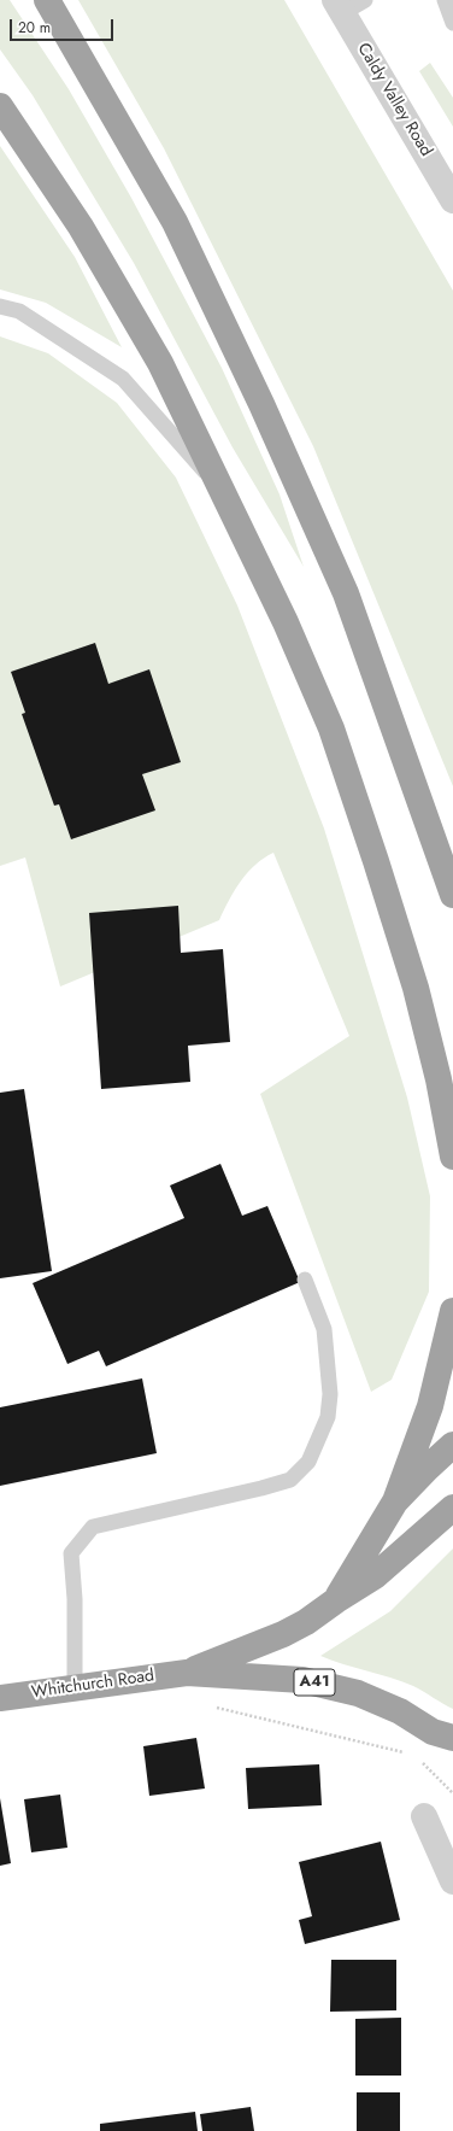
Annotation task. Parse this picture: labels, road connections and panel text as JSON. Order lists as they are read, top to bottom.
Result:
{
  "streets": {
    "highway": ["A41", "Whitchurch Road"],
    "street": ["Caldy Valley Road"]
  },
  "scale_bar": "20 m"
}
